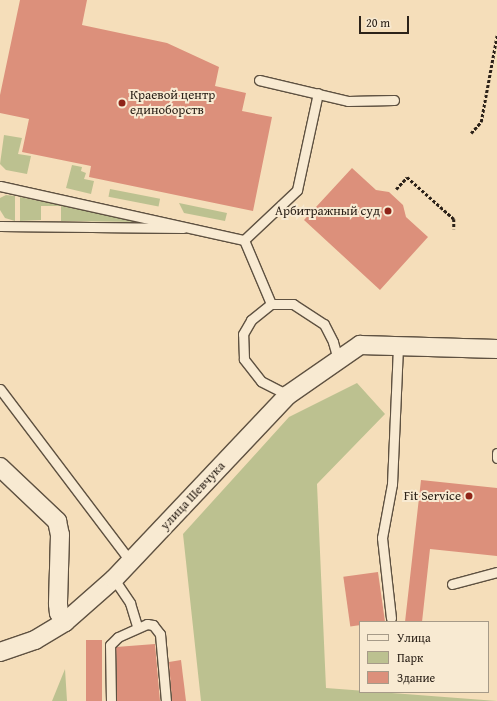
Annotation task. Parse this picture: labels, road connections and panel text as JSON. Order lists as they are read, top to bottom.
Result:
{
  "streets": {
    "street": ["улица Шевчука"]
  },
  "places": ["Краевой центр единоборств", "Арбитражный суд", "Fit Service"],
  "legend": ["Улица", "Парк", "Здание"],
  "scale_bar": "20 m"
}
